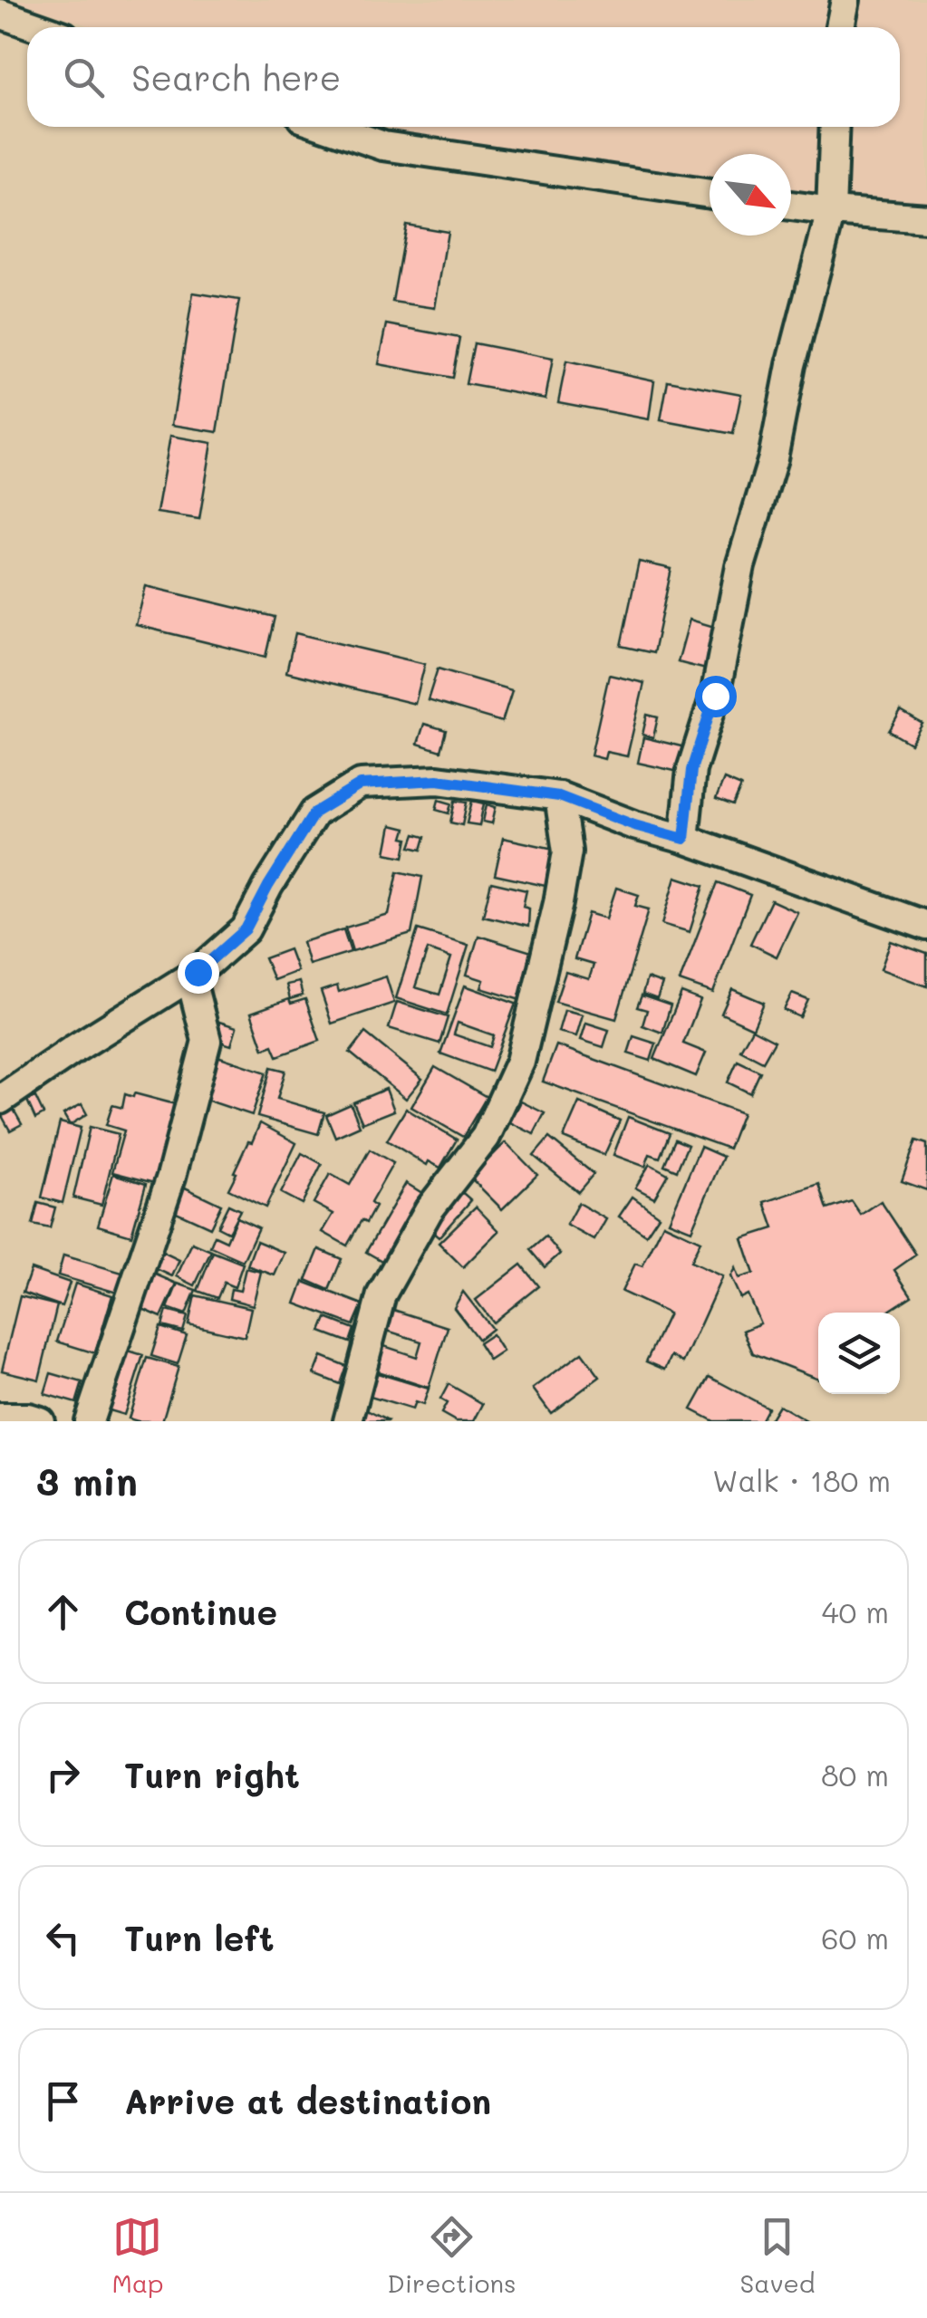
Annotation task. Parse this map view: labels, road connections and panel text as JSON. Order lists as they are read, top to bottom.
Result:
{
  "north": "bottom right",
  "page": {
    "search": "Search here",
    "heading": ["3 min", "Walk · 180 m"],
    "list": [
      ["Continue", "40 m"],
      ["Turn right", "80 m"],
      ["Turn left", "60 m"],
      "Arrive at destination"
    ],
    "nav": ["Map", "Directions", "Saved"]
  }
}
